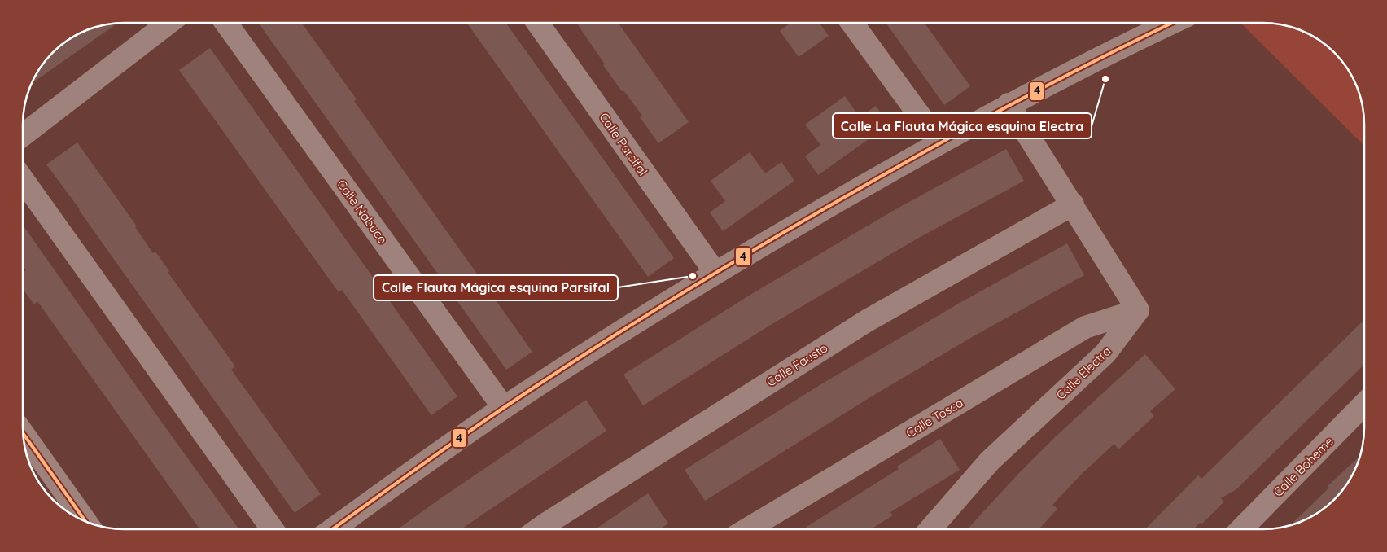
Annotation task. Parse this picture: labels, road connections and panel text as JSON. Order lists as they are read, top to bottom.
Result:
{
  "streets": {
    "street": [
      "Calle Parsifal",
      "Calle Nabuco",
      "Calle Fausto",
      "Calle Electra",
      "Calle Tosca",
      "Calle Boheme"
    ]
  },
  "crossings": [
    ["Calle Electra", "Calle Tosca"]
  ],
  "places": ["Calle La Flauta Mágica esquina Electra", "Calle Flauta Mágica esquina Parsifal"],
  "lines": ["transit line 4"]
}
